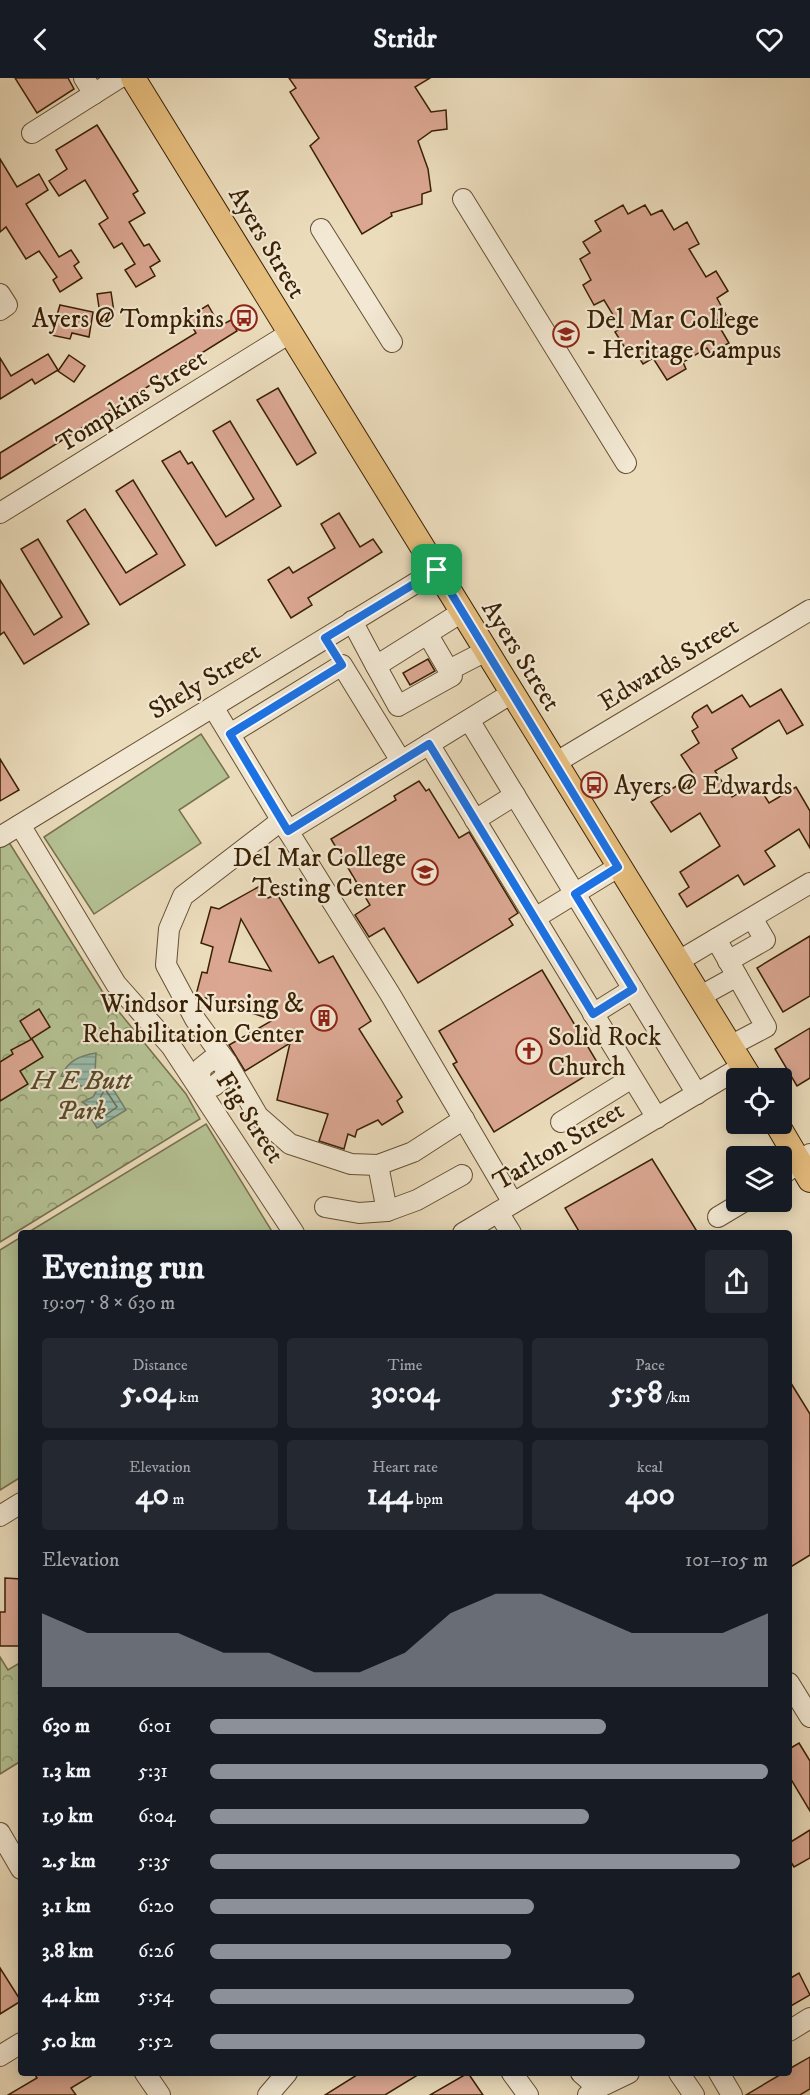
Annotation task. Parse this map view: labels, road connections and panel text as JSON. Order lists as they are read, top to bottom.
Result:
{
  "streets": {
    "main road": ["Ayers Street"],
    "street": [
      "Tompkins Street",
      "Edwards Street",
      "Shely Street",
      "Fig Street",
      "Tarlton Street"
    ]
  },
  "crossings": [
    ["Ayers Street", "Tompkins Street"],
    ["Ayers Street", "Edwards Street"],
    ["Ayers Street", "Shely Street"],
    ["Shely Street", "Fig Street"]
  ],
  "parks": ["H E Butt Park"],
  "places": {
    "bus stop": ["Ayers @ Tompkins", "Ayers @ Edwards"],
    "school or university": ["Del Mar College - Heritage Campus", "Del Mar College Testing Center"],
    "building": ["Windsor Nursing & Rehabilitation Center"],
    "church": ["Solid Rock Church"]
  },
  "page": {
    "header": "Stridr",
    "heading": ["Evening run", "19:07 · 8 × 630 m"],
    "stats": [
      ["Distance", "5.04 km"],
      ["Time", "30:04"],
      ["Pace", "5:58 /km"],
      ["Elevation", "40 m"],
      ["Heart rate", "144 bpm"],
      ["kcal", "400"]
    ],
    "chart": ["Elevation", "101–105 m"],
    "list": [
      {
        "name": "630 m",
        "note": "6:01"
      },
      {
        "name": "1.3 km",
        "note": "5:31"
      },
      {
        "name": "1.9 km",
        "note": "6:04"
      },
      {
        "name": "2.5 km",
        "note": "5:35"
      },
      {
        "name": "3.1 km",
        "note": "6:20"
      },
      {
        "name": "3.8 km",
        "note": "6:26"
      },
      {
        "name": "4.4 km",
        "note": "5:54"
      },
      {
        "name": "5.0 km",
        "note": "5:52"
      }
    ]
  }
}
